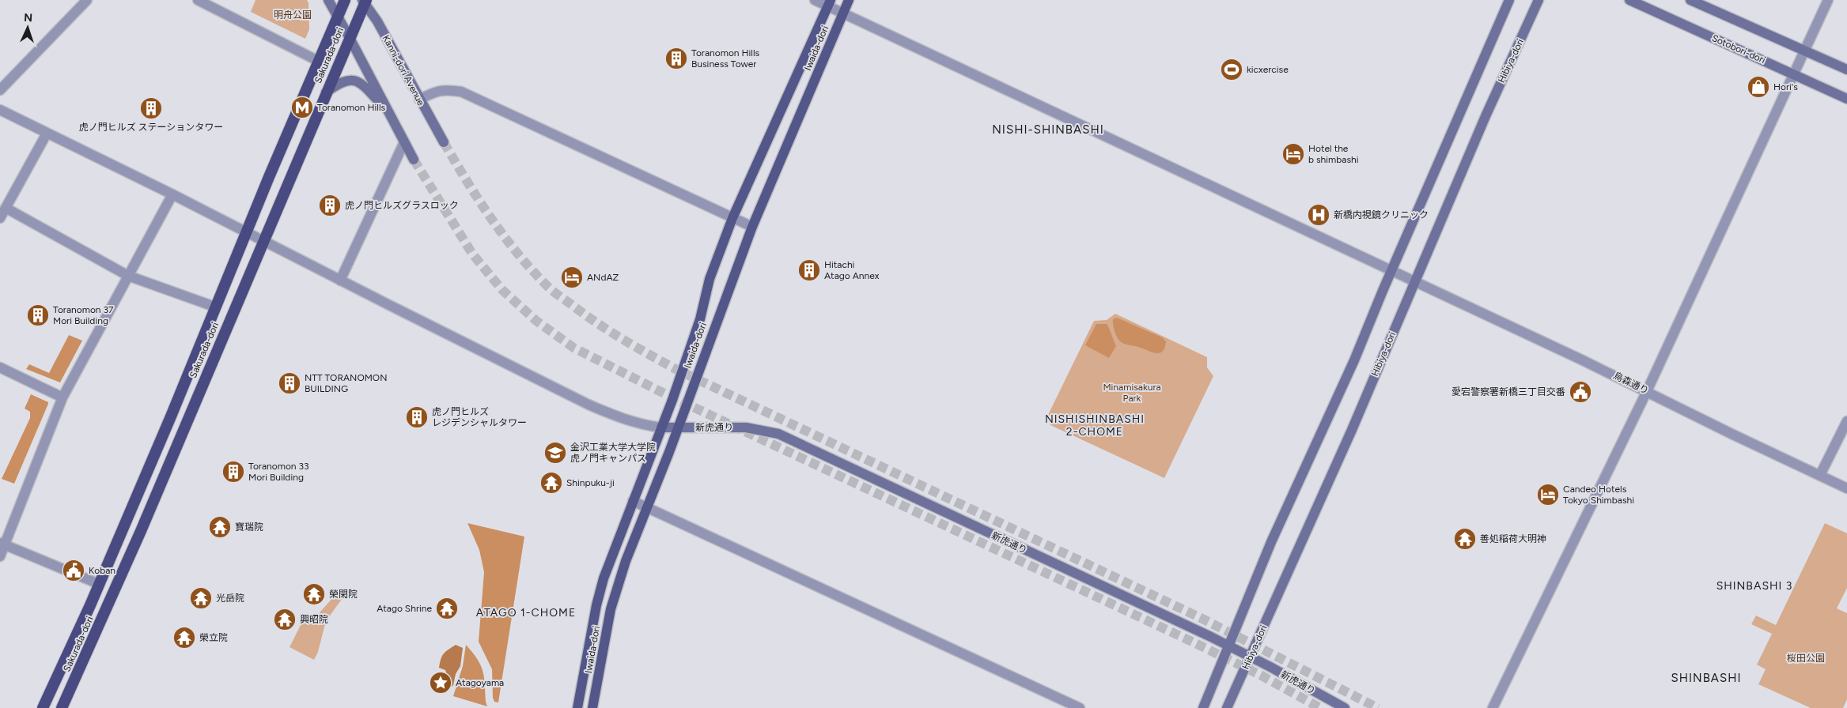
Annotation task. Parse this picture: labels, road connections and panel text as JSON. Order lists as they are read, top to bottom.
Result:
{
  "streets": {
    "highway": ["Sakurada-dori"],
    "main road": [
      "Iwaida-dori",
      "Sotobori-dori",
      "Hibiya-dori",
      "Kanni-dori Avenue",
      "新虎通り"
    ],
    "street": ["烏森通り"]
  },
  "crossings": [
    ["Iwaida-dori", "烏森通り"],
    ["Iwaida-dori", "新虎通り"],
    ["Sakurada-dori", "Kanni-dori Avenue"],
    ["Hibiya-dori", "烏森通り"],
    ["Hibiya-dori", "新虎通り"]
  ],
  "districts": [
    "NISHI-SHINBASHI",
    "NISHISHINBASHI 2-CHOME",
    "SHINBASHI 3",
    "ATAGO 1-CHOME",
    "SHINBASHI"
  ],
  "parks": ["明舟公園", "Minamisakura Park", "桜田公園"],
  "places": {
    "building": [
      "Toranomon Hills Business Tower",
      "虎ノ門ヒルズ ステーションタワー",
      "虎ノ門ヒルズグラスロック",
      "Hitachi Atago Annex",
      "Toranomon 37 Mori Building",
      "NTT TORANOMON BUILDING",
      "虎ノ門ヒルズ レジデンシャルタワー",
      "Toranomon 33 Mori Building"
    ],
    "sports": ["kicxercise"],
    "shop": ["Hori's"],
    "metro station": ["Toranomon Hills"],
    "hotel": ["Hotel the b shimbashi", "ANdAZ", "Candeo Hotels Tokyo Shimbashi"],
    "hospital": ["新橋内視鏡クリニック"],
    "public building": ["愛宕警察署新橋三丁目交番", "Koban"],
    "school or university": ["金沢工業大学大学院 虎ノ門キャンパス"],
    "temple": [
      "Shinpuku-ji",
      "寶瑞院",
      "善処稲荷大明神",
      "榮閑院",
      "光岳院",
      "Atago Shrine",
      "興昭院",
      "榮立院"
    ],
    "place": ["Atagoyama"]
  },
  "north": "top"
}
